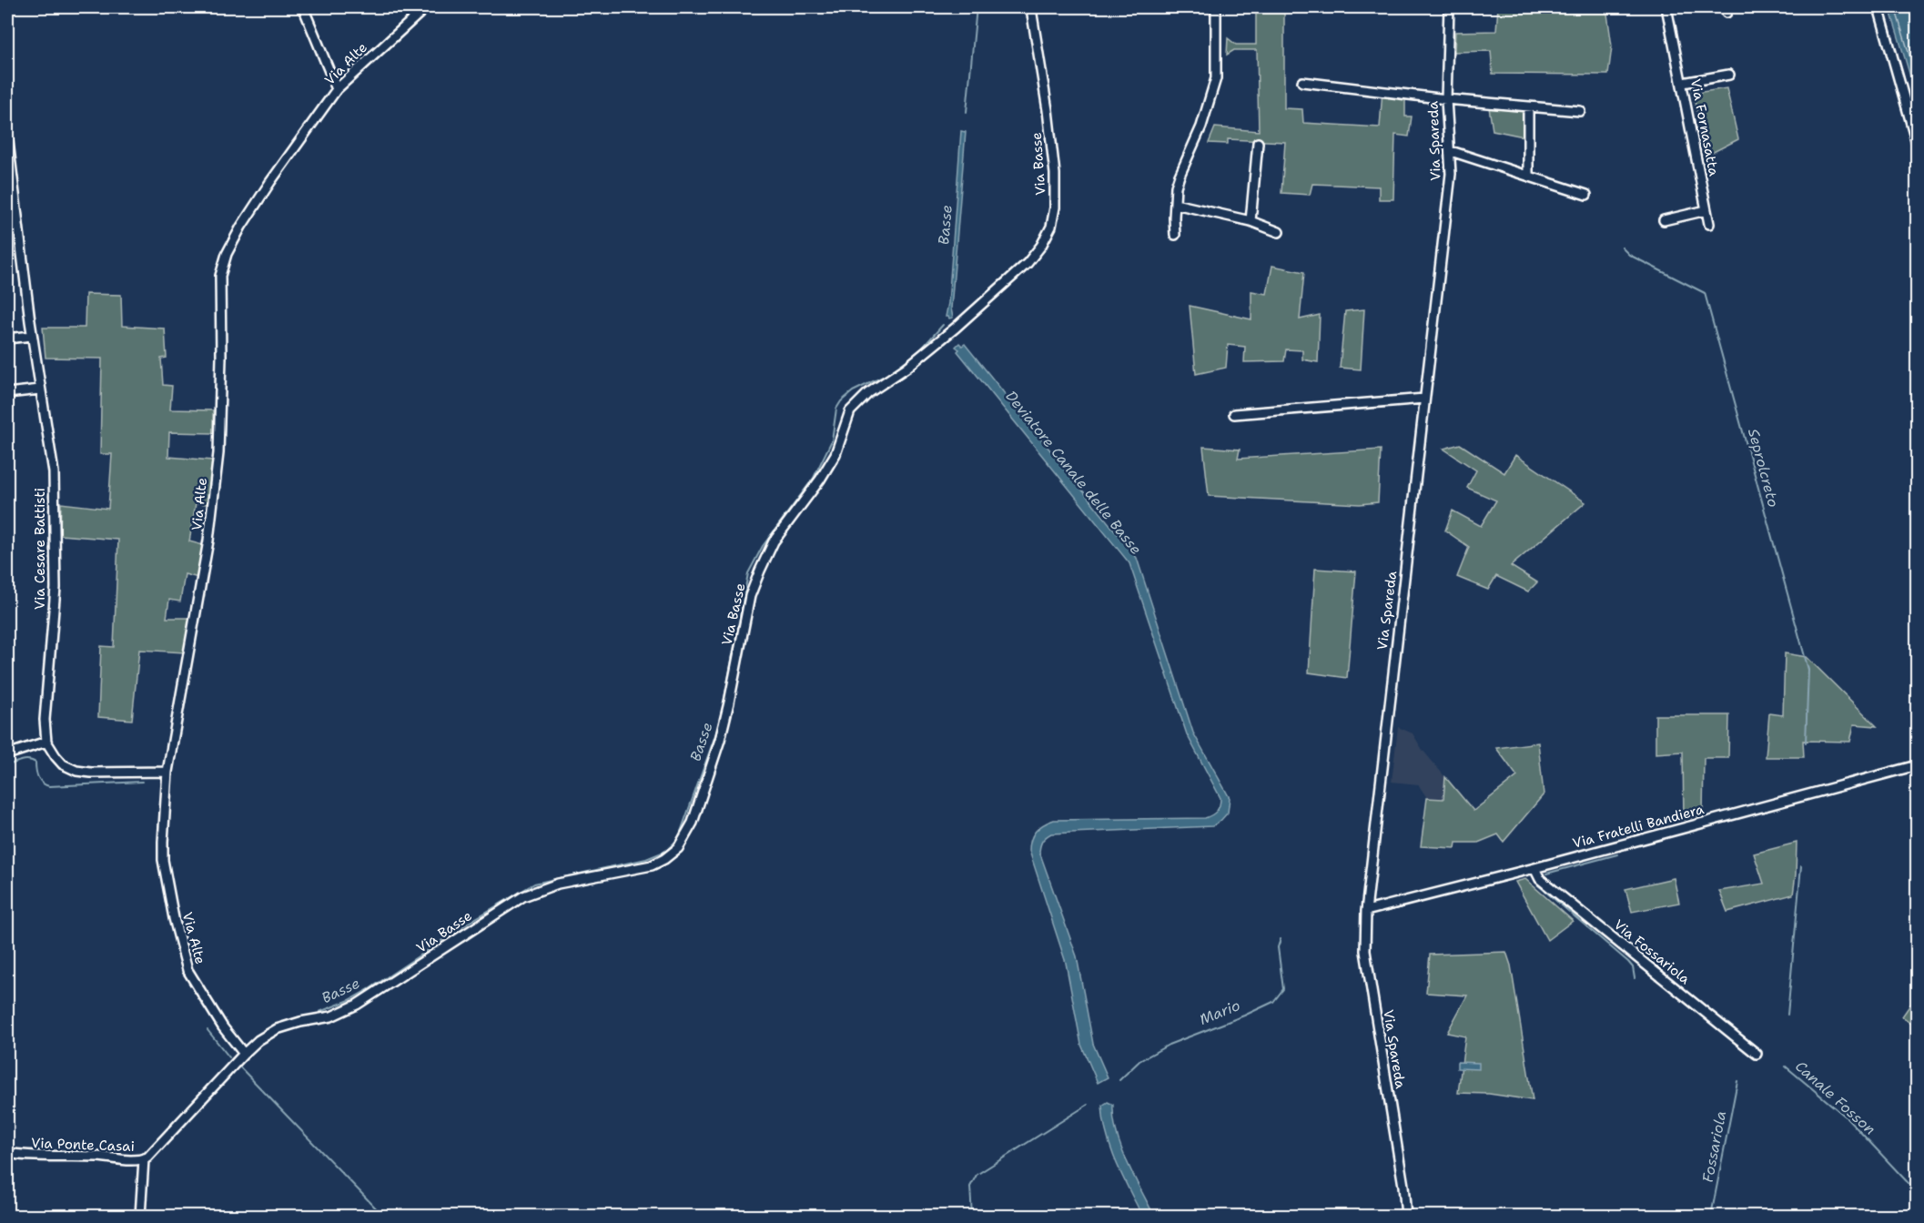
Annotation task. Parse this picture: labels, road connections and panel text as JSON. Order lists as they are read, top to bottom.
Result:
{
  "streets": {
    "street": [
      "Via Alte",
      "Via Fornasatta",
      "Via Spareda",
      "Via Basse",
      "Via Cesare Battisti",
      "Via Fratelli Bandiera",
      "Via Fossariola",
      "Via Ponte Casai"
    ]
  },
  "crossings": [
    ["Via Alte", "Via Basse"],
    ["Via Alte", "Via Ponte Casai"],
    ["Via Spareda", "Via Fratelli Bandiera"],
    ["Via Basse", "Via Ponte Casai"],
    ["Via Fratelli Bandiera", "Via Fossariola"]
  ],
  "water": [
    "Basse",
    "Seprolcreto",
    "Deviatore Canale delle Basse",
    "Mario",
    "Canale Fosson",
    "Fossariola"
  ]
}
